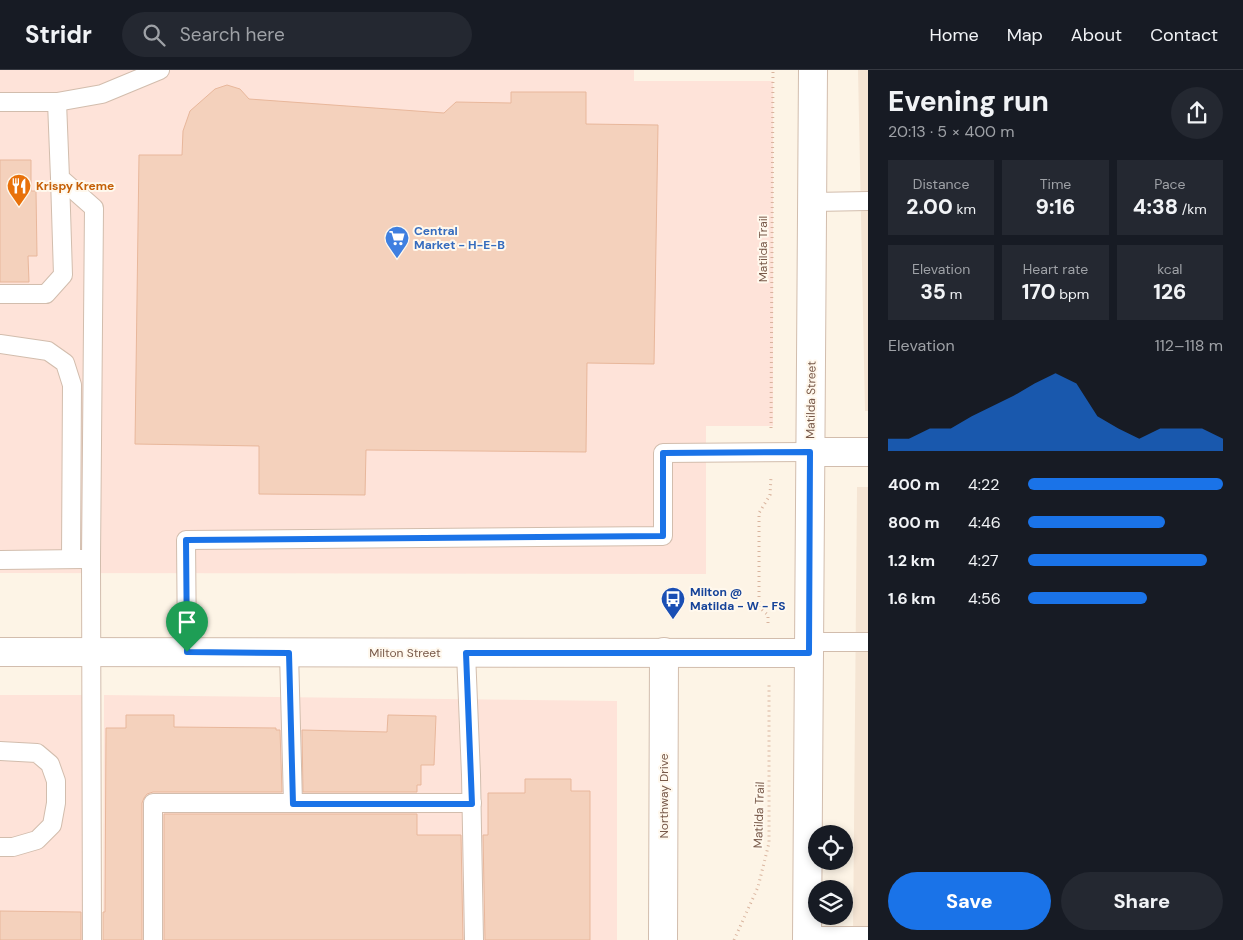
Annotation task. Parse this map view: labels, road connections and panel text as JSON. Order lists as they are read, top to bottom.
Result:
{
  "streets": {
    "street": ["Matilda Street", "Milton Street", "Northway Drive"],
    "path": ["Matilda Trail"]
  },
  "crossings": [
    ["Matilda Street", "Milton Street"],
    ["Milton Street", "Northway Drive"]
  ],
  "places": {
    "restaurant": ["Krispy Kreme"],
    "supermarket": ["Central Market - H-E-B"],
    "bus stop": ["Milton @ Matilda - W - FS"]
  },
  "page": {
    "header": "Stridr",
    "search": "Search here",
    "nav": [
      "Home",
      "Map",
      "About",
      "Contact"
    ],
    "heading": ["Evening run", "20:13 · 5 × 400 m"],
    "stats": [
      ["Distance", "2.00 km"],
      ["Time", "9:16"],
      ["Pace", "4:38 /km"],
      ["Elevation", "35 m"],
      ["Heart rate", "170 bpm"],
      ["kcal", "126"]
    ],
    "chart": ["Elevation", "112–118 m"],
    "list": [
      {
        "name": "400 m",
        "note": "4:22"
      },
      {
        "name": "800 m",
        "note": "4:46"
      },
      {
        "name": "1.2 km",
        "note": "4:27"
      },
      {
        "name": "1.6 km",
        "note": "4:56"
      }
    ],
    "buttons": ["Save", "Share"]
  }
}
